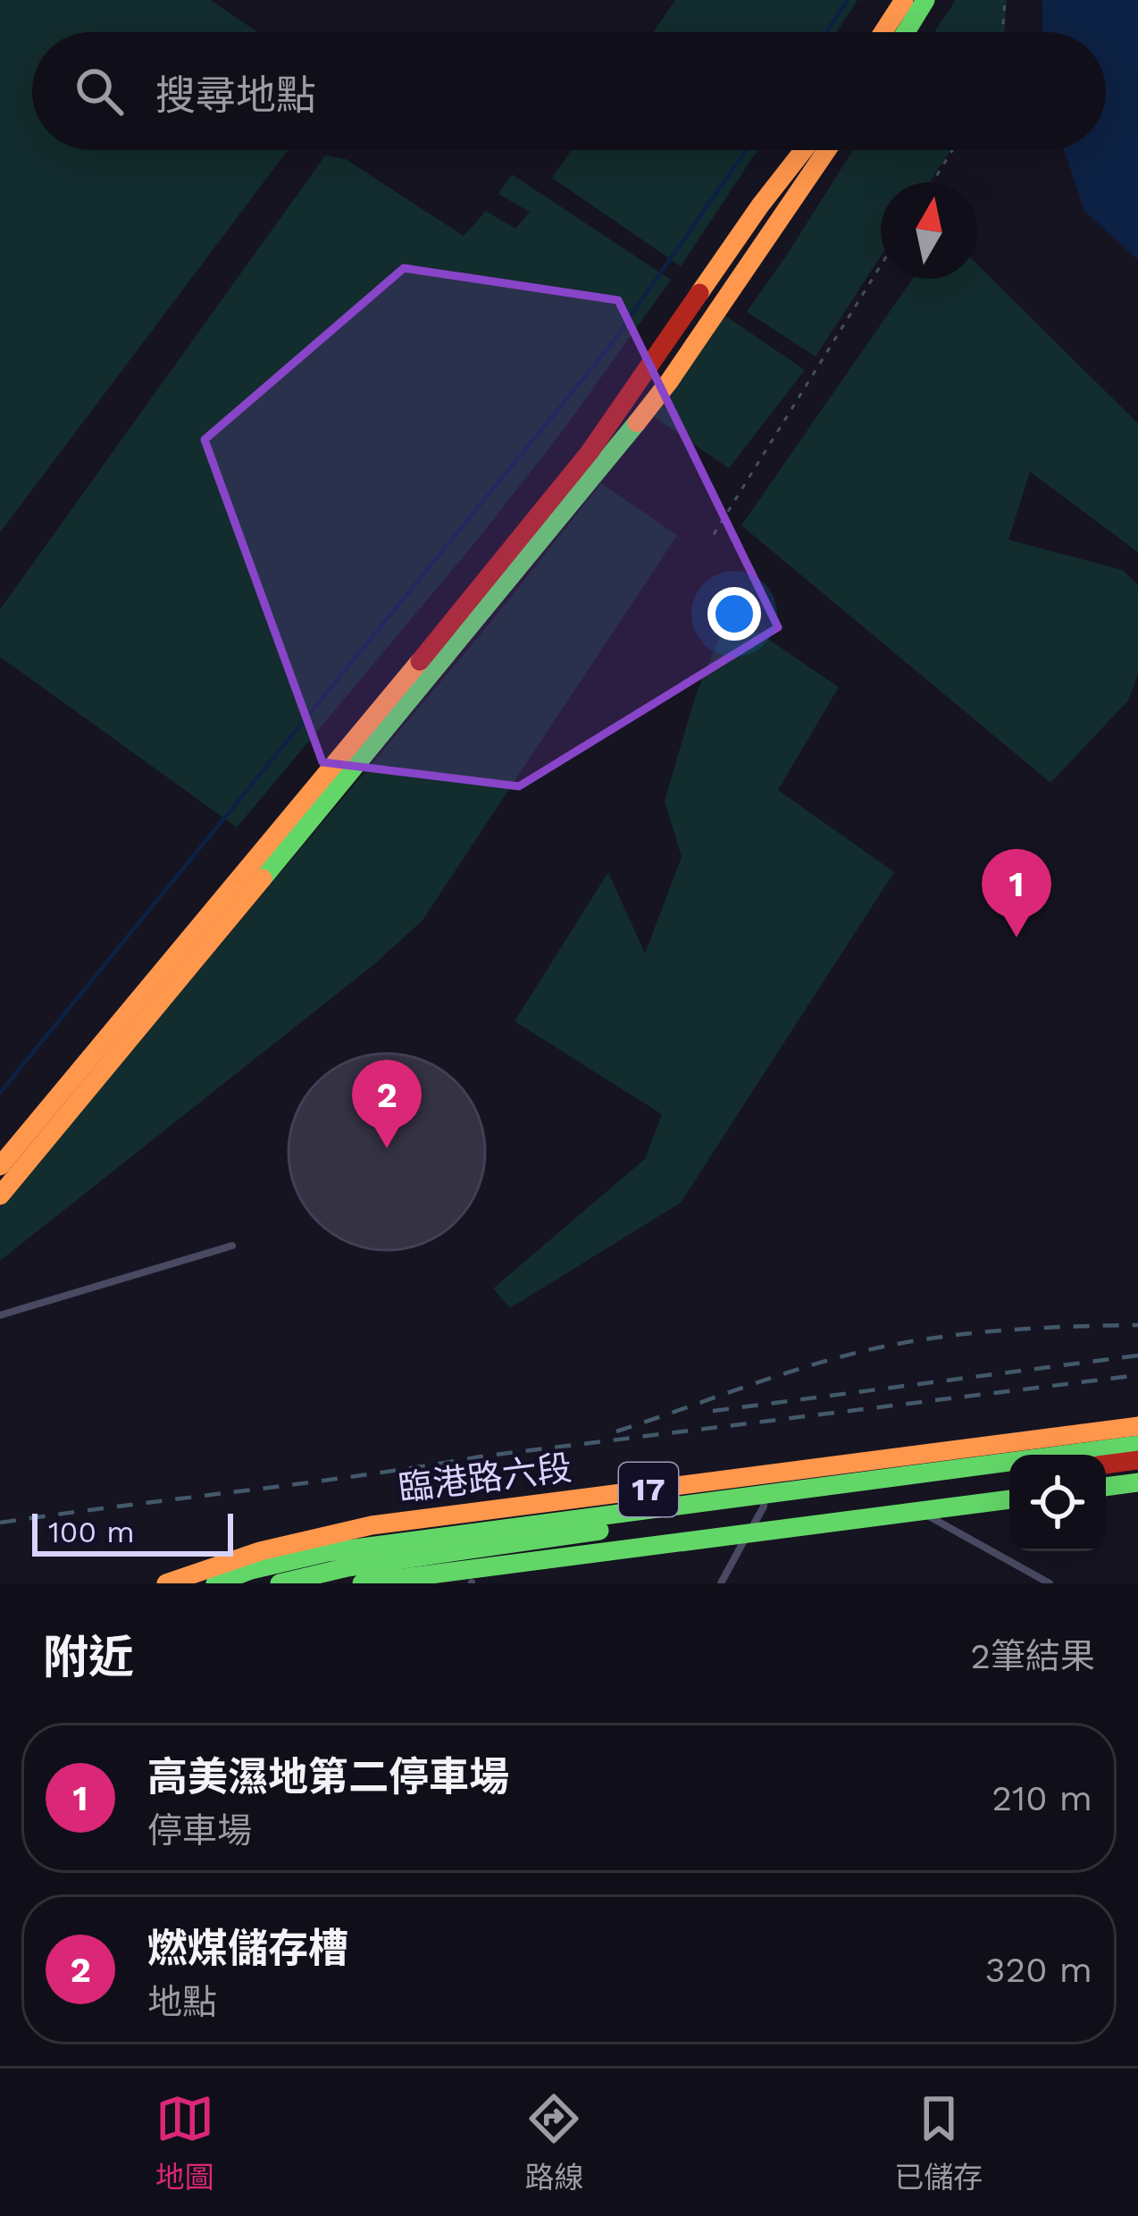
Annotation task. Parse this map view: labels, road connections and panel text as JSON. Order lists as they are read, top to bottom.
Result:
{
  "streets": {
    "main road": ["臨港路六段", "17"]
  },
  "scale_bar": "100 m",
  "north": "top",
  "page": {
    "search": "搜尋地點",
    "pins": ["1", "2"],
    "scale": "100 m",
    "heading": ["附近", "2筆結果"],
    "list": [
      {
        "mark": "1",
        "name": "高美濕地第二停車場",
        "note": "停車場",
        "value": "210 m"
      },
      {
        "mark": "2",
        "name": "燃煤儲存槽",
        "note": "地點",
        "value": "320 m"
      }
    ],
    "nav": ["地圖", "路線", "已儲存"]
  }
}
